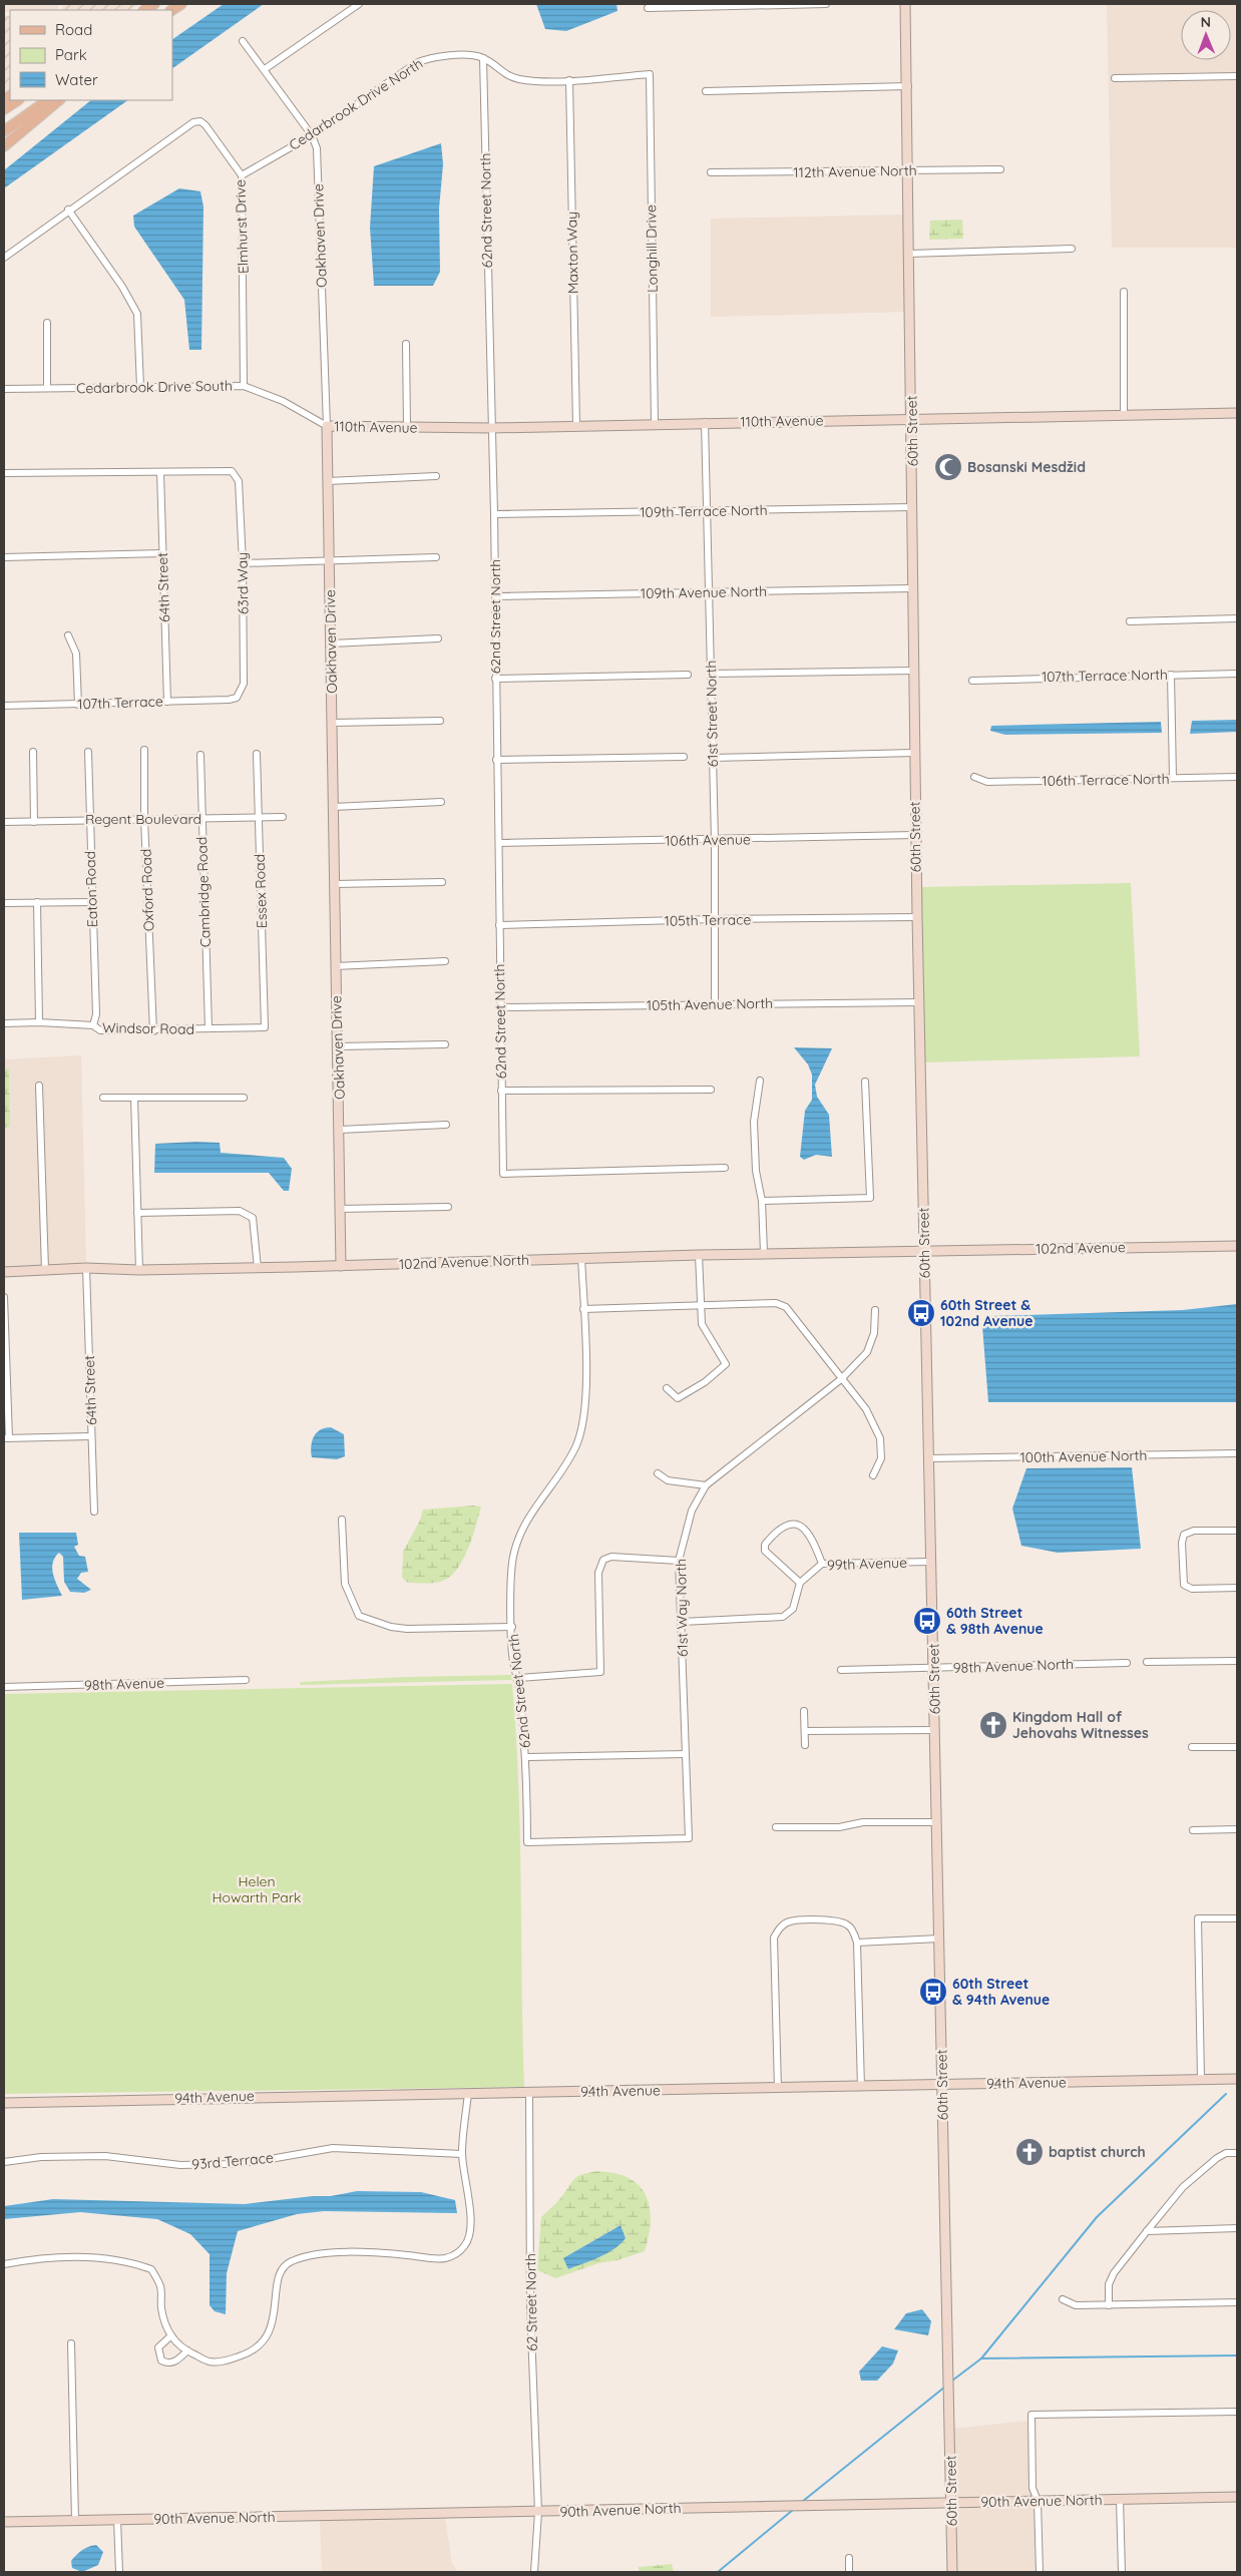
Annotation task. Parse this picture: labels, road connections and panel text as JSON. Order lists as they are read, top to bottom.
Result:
{
  "streets": {
    "street": [
      "Cedarbrook Drive North",
      "112th Avenue North",
      "62nd Street North",
      "Elmhurst Drive",
      "Oakhaven Drive",
      "Longhill Drive",
      "Maxton Way",
      "Cedarbrook Drive South",
      "110th Avenue",
      "60th Street",
      "109th Terrace North",
      "63rd Way",
      "64th Street",
      "109th Avenue North",
      "107th Terrace North",
      "107th Terrace",
      "61st Street North",
      "106th Terrace North",
      "Regent Boulevard",
      "106th Avenue",
      "Eaton Road",
      "Oxford Road",
      "Essex Road",
      "Cambridge Road",
      "105th Terrace",
      "105th Avenue North",
      "Windsor Road",
      "102nd Avenue",
      "102nd Avenue North",
      "100th Avenue North",
      "99th Avenue",
      "61st Way North",
      "98th Avenue North",
      "98th Avenue",
      "94th Avenue",
      "93rd Terrace",
      "62 Street North",
      "90th Avenue North"
    ]
  },
  "crossings": [
    ["Cedarbrook Drive North", "62nd Street North"],
    ["Cedarbrook Drive North", "Elmhurst Drive"],
    ["Cedarbrook Drive North", "Oakhaven Drive"],
    ["112th Avenue North", "60th Street"],
    ["62nd Street North", "110th Avenue"],
    ["62nd Street North", "109th Terrace North"],
    ["62nd Street North", "109th Avenue North"],
    ["62nd Street North", "106th Avenue"],
    ["62nd Street North", "105th Terrace"],
    ["62nd Street North", "105th Avenue North"],
    ["62nd Street North", "102nd Avenue North"],
    ["62nd Street North", "61st Way North"],
    ["Elmhurst Drive", "Cedarbrook Drive South"],
    ["Oakhaven Drive", "Cedarbrook Drive South"],
    ["Oakhaven Drive", "110th Avenue"],
    ["Oakhaven Drive", "102nd Avenue North"],
    ["Longhill Drive", "Maxton Way"],
    ["Longhill Drive", "110th Avenue"],
    ["Maxton Way", "110th Avenue"],
    ["Cedarbrook Drive South", "110th Avenue"],
    ["110th Avenue", "60th Street"],
    ["110th Avenue", "61st Street North"],
    ["60th Street", "109th Terrace North"],
    ["60th Street", "109th Avenue North"],
    ["60th Street", "106th Avenue"],
    ["60th Street", "105th Terrace"],
    ["60th Street", "105th Avenue North"],
    ["60th Street", "102nd Avenue"],
    ["60th Street", "102nd Avenue North"],
    ["60th Street", "100th Avenue North"],
    ["60th Street", "99th Avenue"],
    ["60th Street", "98th Avenue North"],
    ["60th Street", "94th Avenue"],
    ["60th Street", "90th Avenue North"],
    ["109th Terrace North", "61st Street North"],
    ["63rd Way", "64th Street"],
    ["63rd Way", "107th Terrace"],
    ["64th Street", "107th Terrace"],
    ["64th Street", "102nd Avenue North"],
    ["109th Avenue North", "61st Street North"],
    ["61st Street North", "106th Avenue"],
    ["61st Street North", "105th Terrace"],
    ["61st Street North", "105th Avenue North"],
    ["Regent Boulevard", "Eaton Road"],
    ["Regent Boulevard", "Oxford Road"],
    ["Regent Boulevard", "Essex Road"],
    ["Regent Boulevard", "Cambridge Road"],
    ["Eaton Road", "Windsor Road"],
    ["Oxford Road", "Windsor Road"],
    ["Essex Road", "Windsor Road"],
    ["Cambridge Road", "Windsor Road"],
    ["102nd Avenue", "102nd Avenue North"],
    ["94th Avenue", "62 Street North"],
    ["62 Street North", "90th Avenue North"]
  ],
  "parks": ["Helen Howarth Park"],
  "places": {
    "mosque": ["Bosanski Mesdžid"],
    "bus stop": ["60th Street & 102nd Avenue", "60th Street & 98th Avenue", "60th Street & 94th Avenue"],
    "church": ["Kingdom Hall of Jehovahs Witnesses", "baptist church"]
  },
  "legend": ["Road", "Park", "Water"],
  "north": "top"
}
